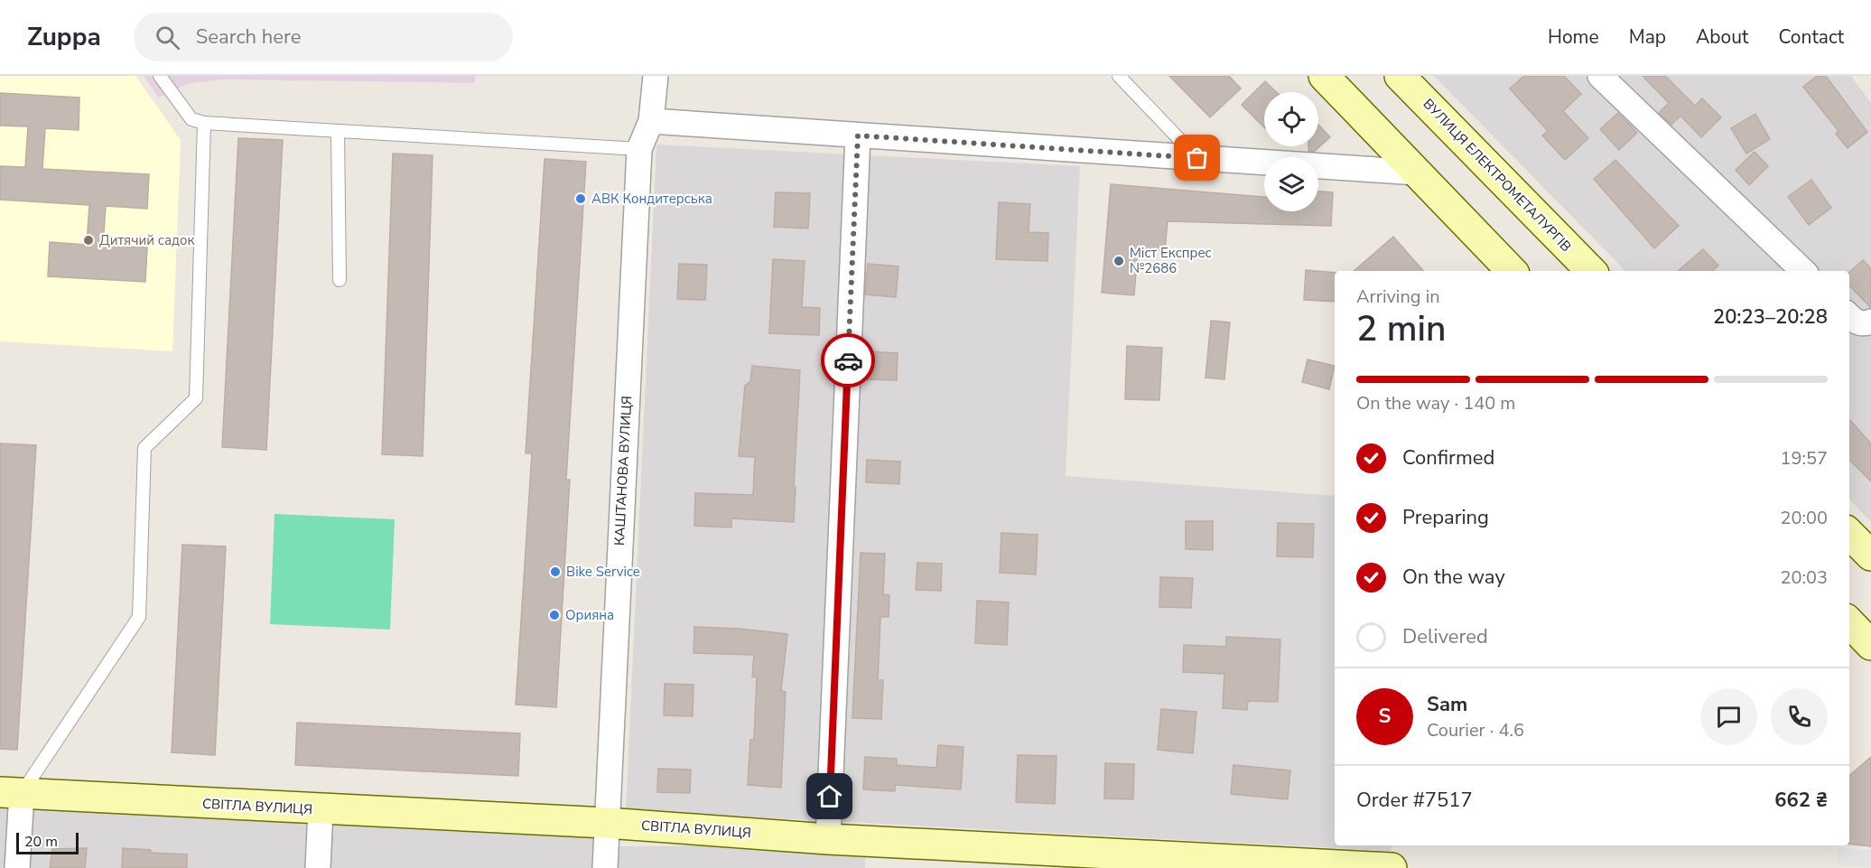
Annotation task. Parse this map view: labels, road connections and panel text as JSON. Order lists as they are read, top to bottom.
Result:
{
  "streets": {
    "street": ["ВУЛИЦЯ ЕЛЕКТРОМЕТАЛУРГІВ", "КАШТАНОВА ВУЛИЦЯ", "СВІТЛА ВУЛИЦЯ"]
  },
  "crossings": [
    ["КАШТАНОВА ВУЛИЦЯ", "СВІТЛА ВУЛИЦЯ"]
  ],
  "places": [
    "АВК Кондитерська",
    "Дитячий садок",
    "Міст Експрес №2686",
    "Bike Service",
    "Орияна"
  ],
  "scale_bar": "20 m",
  "page": {
    "header": "Zuppa",
    "search": "Search here",
    "nav": [
      "Home",
      "Map",
      "About",
      "Contact"
    ],
    "heading": ["2 min", "Arriving in", "20:23–20:28"],
    "panel": [
      "Sam",
      "Courier · 4.6",
      "Order #7517",
      "662 ₴"
    ],
    "bar": "On the way · 140 m",
    "list": [
      ["Confirmed", "19:57"],
      ["Preparing", "20:00"],
      ["On the way", "20:03"],
      "Delivered"
    ],
    "round": "S",
    "scale": "20 m"
  }
}
